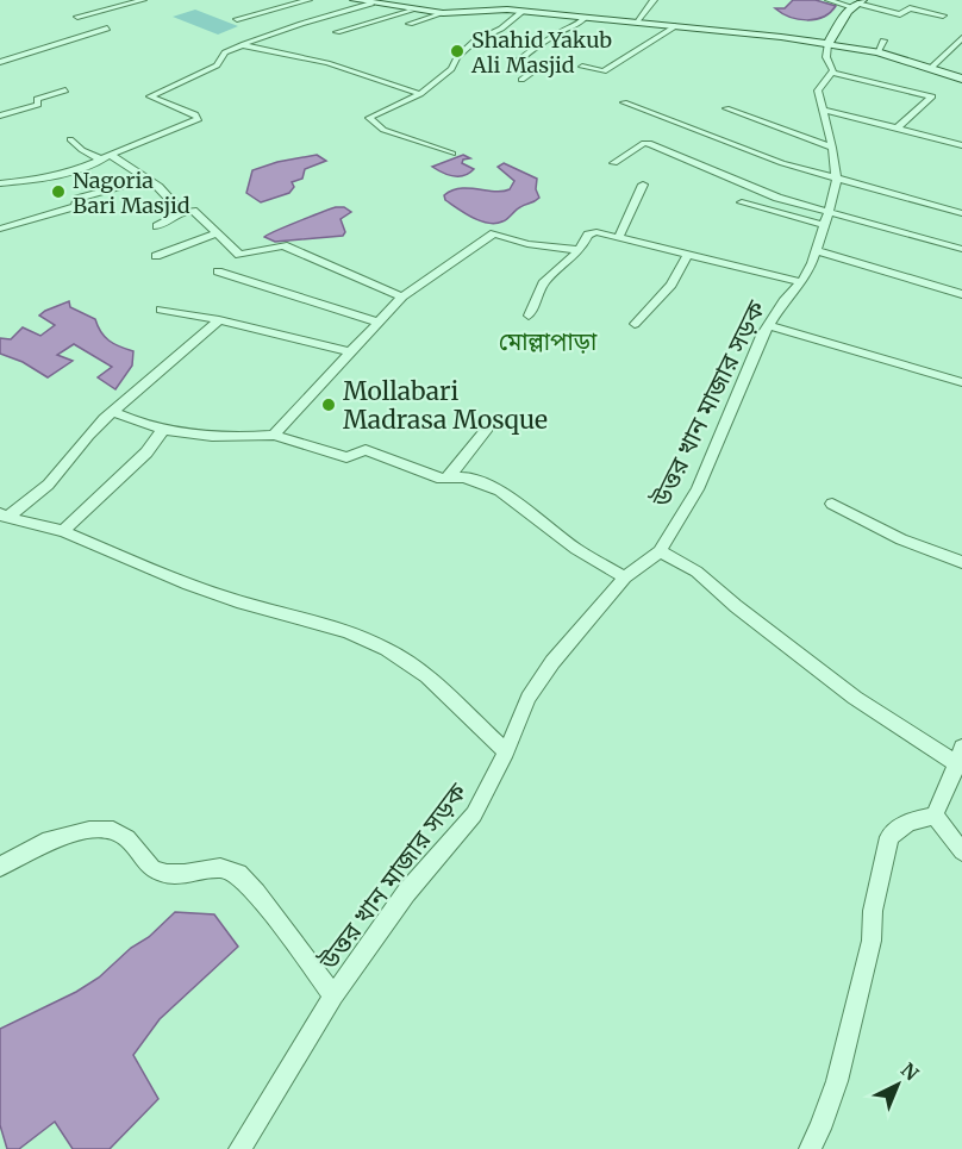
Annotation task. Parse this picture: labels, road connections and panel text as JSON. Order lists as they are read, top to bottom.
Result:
{
  "streets": {
    "street": ["উত্তর খান মাজার সড়ক"]
  },
  "districts": ["মোল্লাপাড়া"],
  "places": ["Shahid Yakub Ali Masjid", "Nagoria Bari Masjid", "Mollabari Madrasa Mosque"],
  "north": "top right"
}
